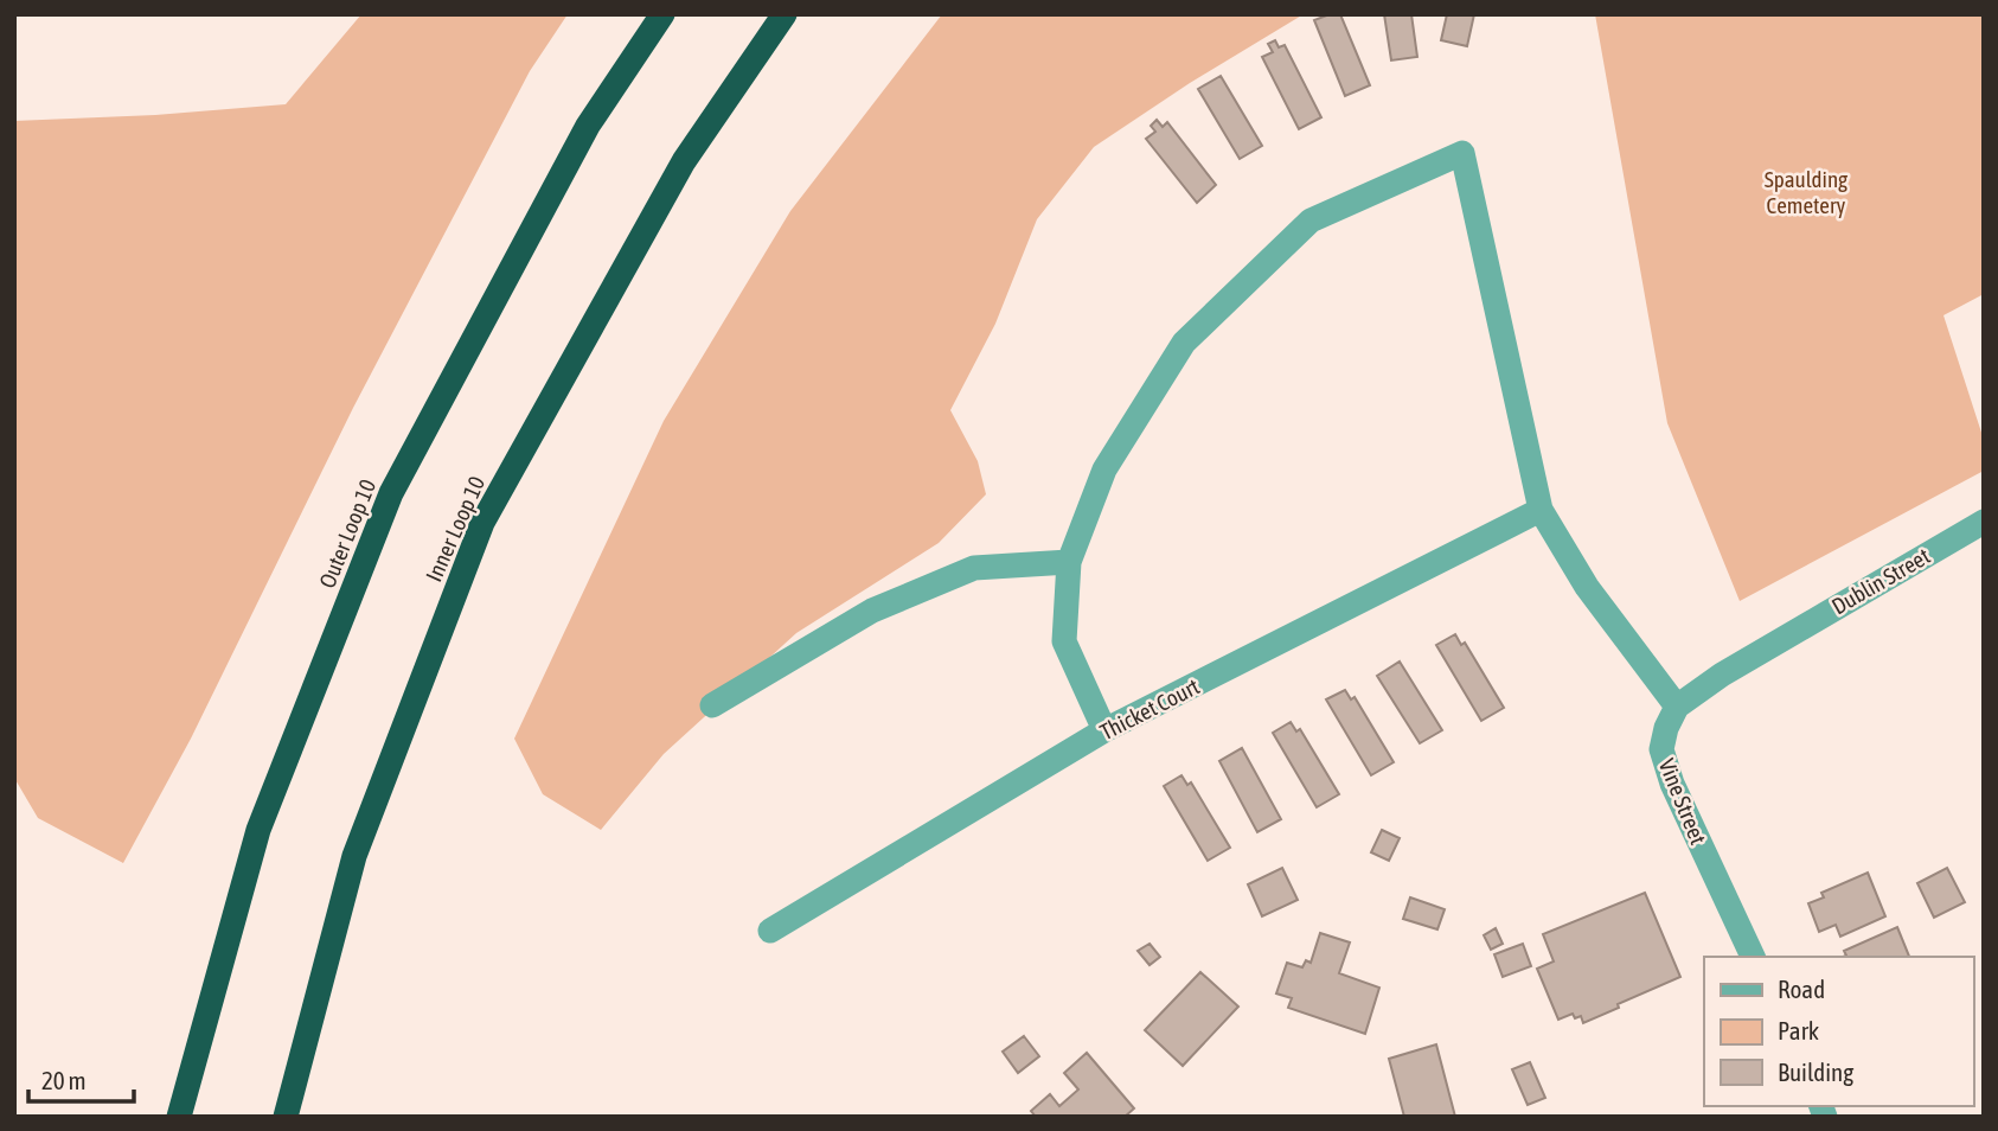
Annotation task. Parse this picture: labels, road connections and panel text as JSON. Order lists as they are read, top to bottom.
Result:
{
  "streets": {
    "highway": ["Inner Loop 10", "Outer Loop 10"],
    "street": ["Dublin Street", "Thicket Court", "Vine Street"]
  },
  "crossings": [
    ["Dublin Street", "Vine Street"]
  ],
  "parks": ["Spaulding Cemetery"],
  "legend": ["Road", "Park", "Building"],
  "scale_bar": "20 m"
}
